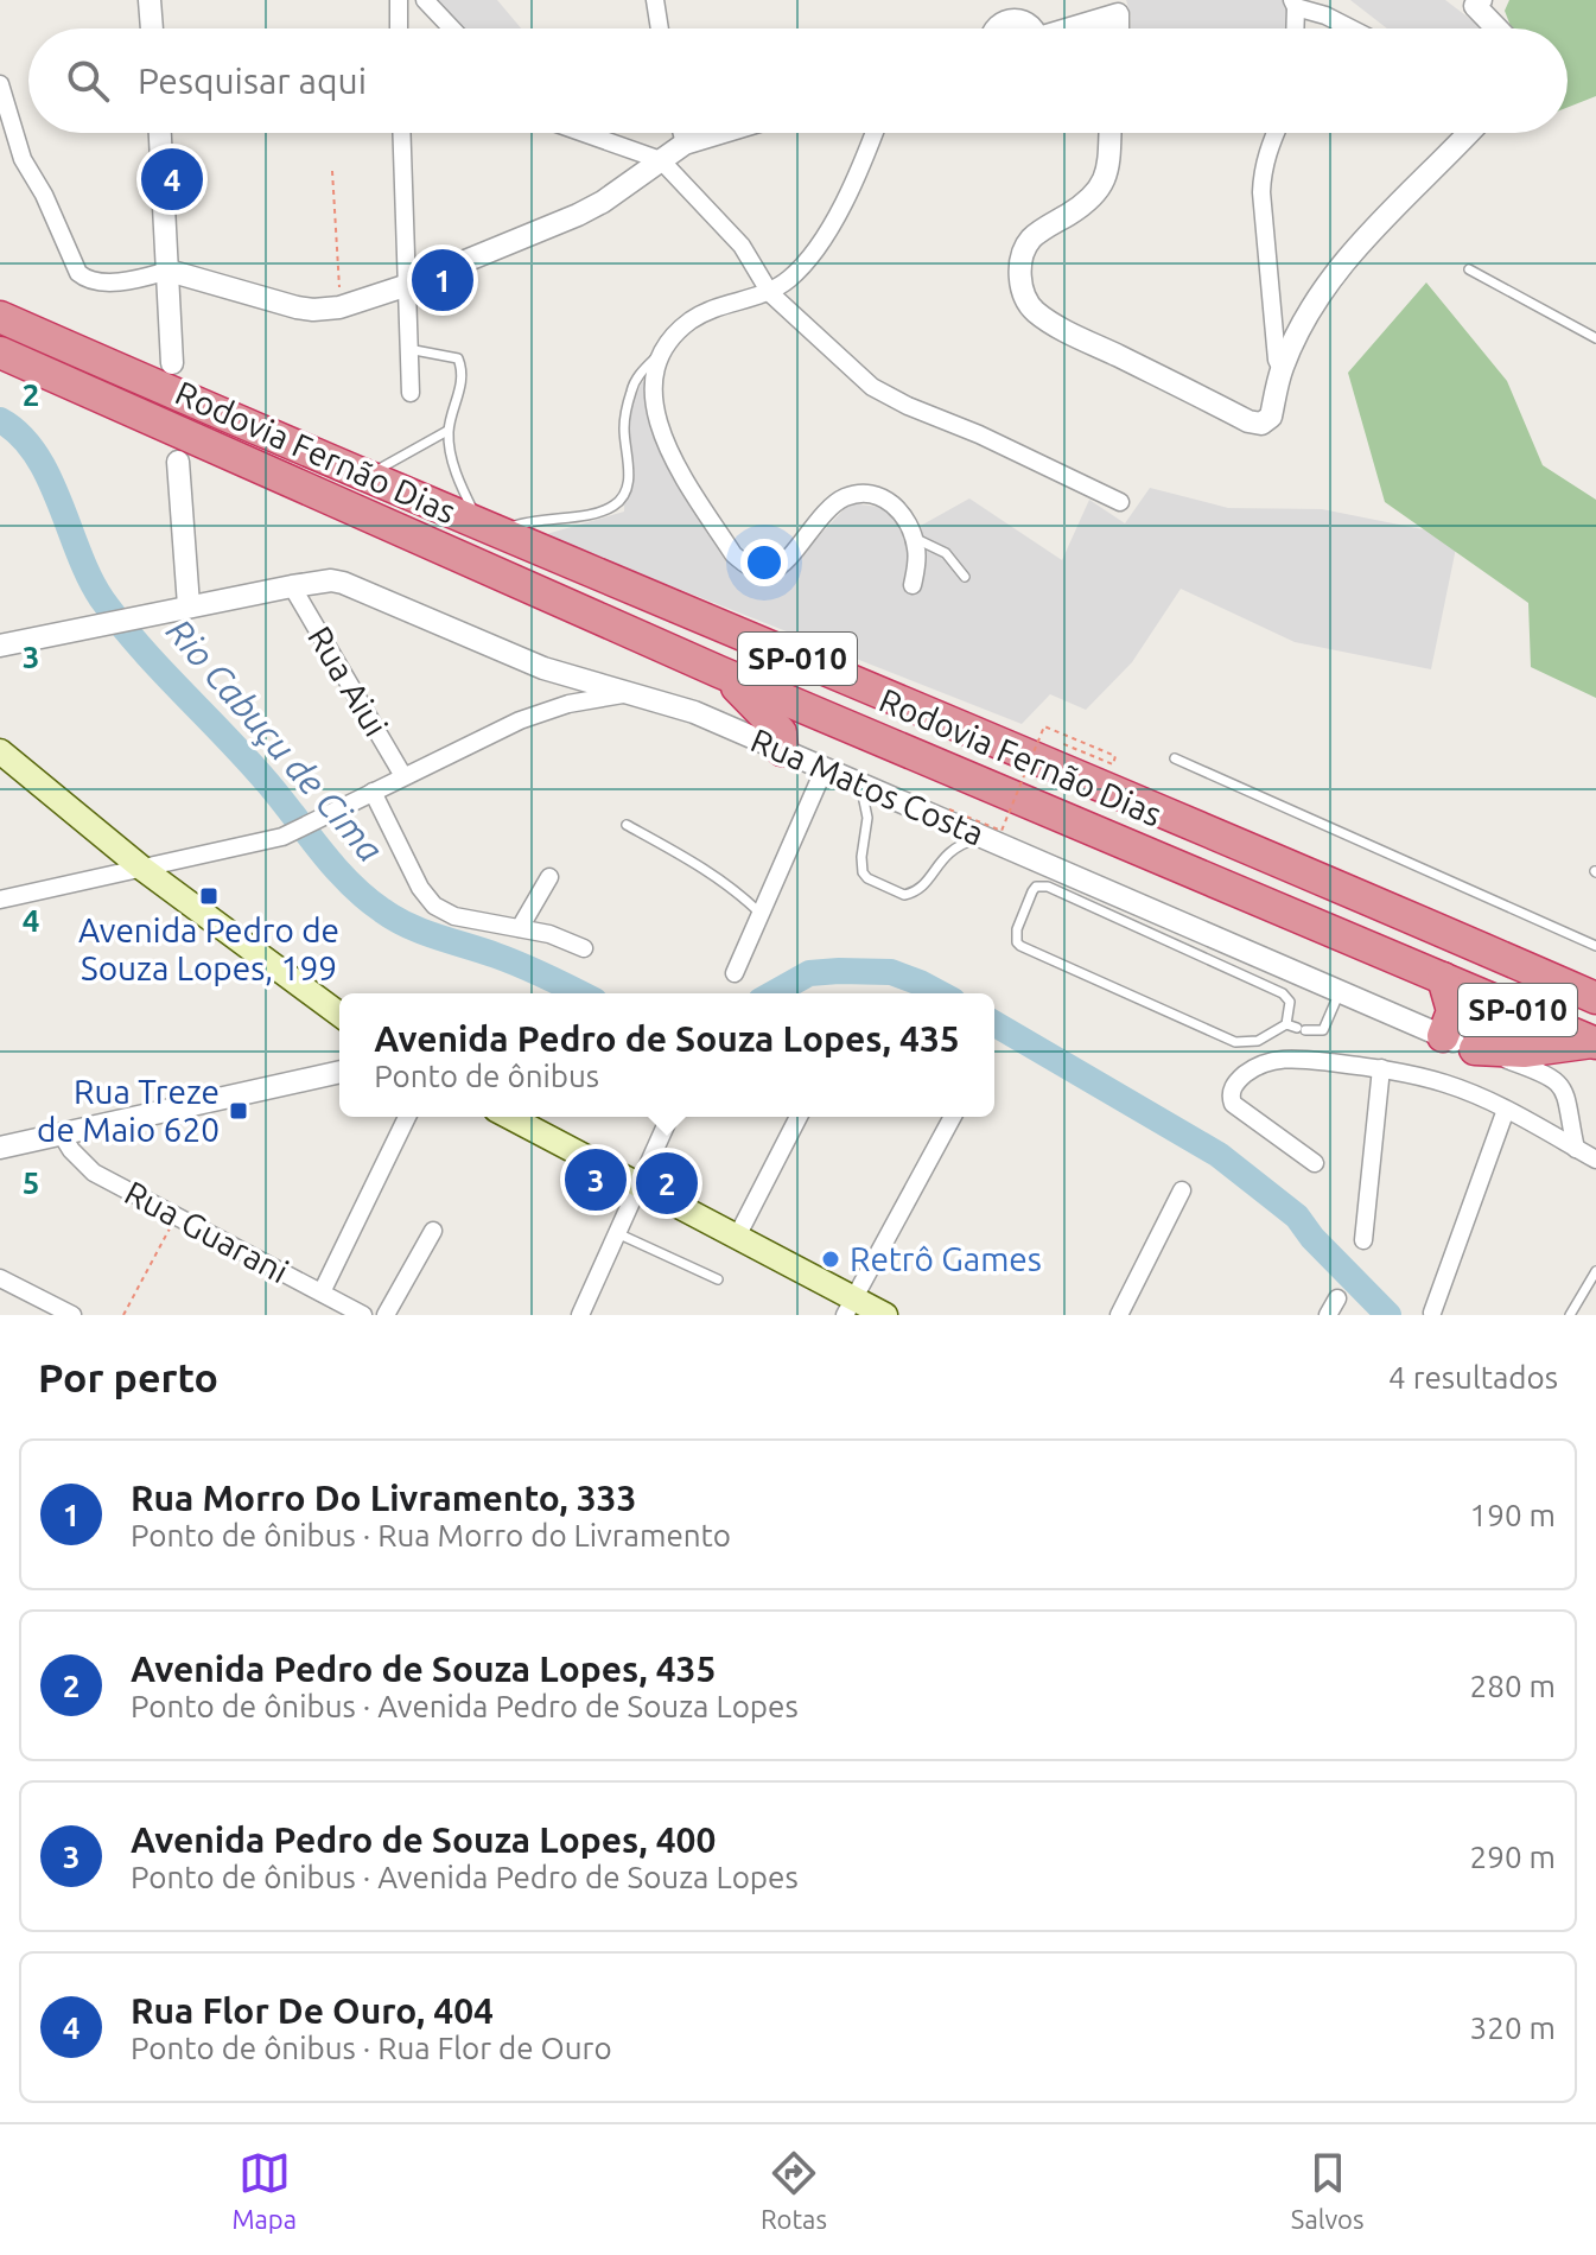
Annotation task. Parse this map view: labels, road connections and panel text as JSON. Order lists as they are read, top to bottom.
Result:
{
  "streets": {
    "highway": ["Rodovia Fernão Dias", "SP-010"],
    "street": ["Rua Aiui", "Rua Matos Costa", "Rua Guarani"]
  },
  "crossings": [
    ["Rua Aiui", "Rua Matos Costa"]
  ],
  "water": ["Rio Cabuçu de Cima"],
  "places": {
    "transit": ["Avenida Pedro de Souza Lopes, 199", "Rua Treze de Maio 620"],
    "other": ["Retrô Games"]
  },
  "page": {
    "search": "Pesquisar aqui",
    "pins": [
      "4",
      "1",
      "3",
      "2"
    ],
    "popup": ["Avenida Pedro de Souza Lopes, 435", "Ponto de ônibus"],
    "heading": ["Por perto", "4 resultados"],
    "list": [
      {
        "mark": "1",
        "name": "Rua Morro Do Livramento, 333",
        "note": "Ponto de ônibus · Rua Morro do Livramento",
        "value": "190 m"
      },
      {
        "mark": "2",
        "name": "Avenida Pedro de Souza Lopes, 435",
        "note": "Ponto de ônibus · Avenida Pedro de Souza Lopes",
        "value": "280 m"
      },
      {
        "mark": "3",
        "name": "Avenida Pedro de Souza Lopes, 400",
        "note": "Ponto de ônibus · Avenida Pedro de Souza Lopes",
        "value": "290 m"
      },
      {
        "mark": "4",
        "name": "Rua Flor De Ouro, 404",
        "note": "Ponto de ônibus · Rua Flor de Ouro",
        "value": "320 m"
      }
    ],
    "nav": ["Mapa", "Rotas", "Salvos"]
  },
  "grid": {
    "rows": [
      "2",
      "3",
      "4",
      "5"
    ]
  }
}
